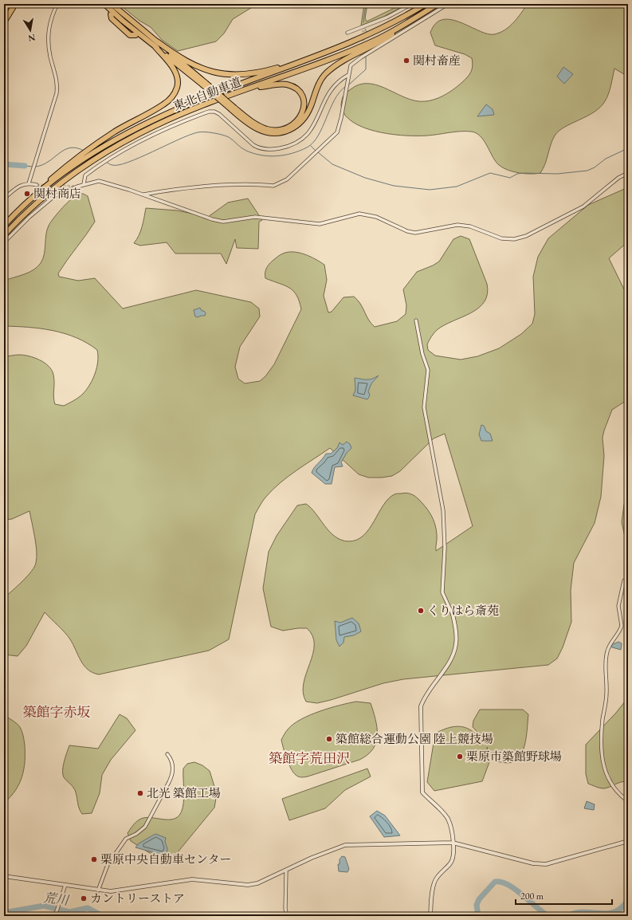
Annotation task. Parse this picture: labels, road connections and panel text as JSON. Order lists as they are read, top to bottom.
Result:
{
  "streets": {
    "highway": ["東北自動車道"]
  },
  "districts": ["築館字赤坂", "築館字荒田沢"],
  "water": ["荒川"],
  "places": [
    "関村畜産",
    "関村商店",
    "くりはら斎苑",
    "築館総合運動公園 陸上競技場",
    "栗原市築館野球場",
    "北光 築館工場",
    "栗原中央自動車センター",
    "カントリーストア"
  ],
  "scale_bar": "200 m",
  "north": "bottom"
}
